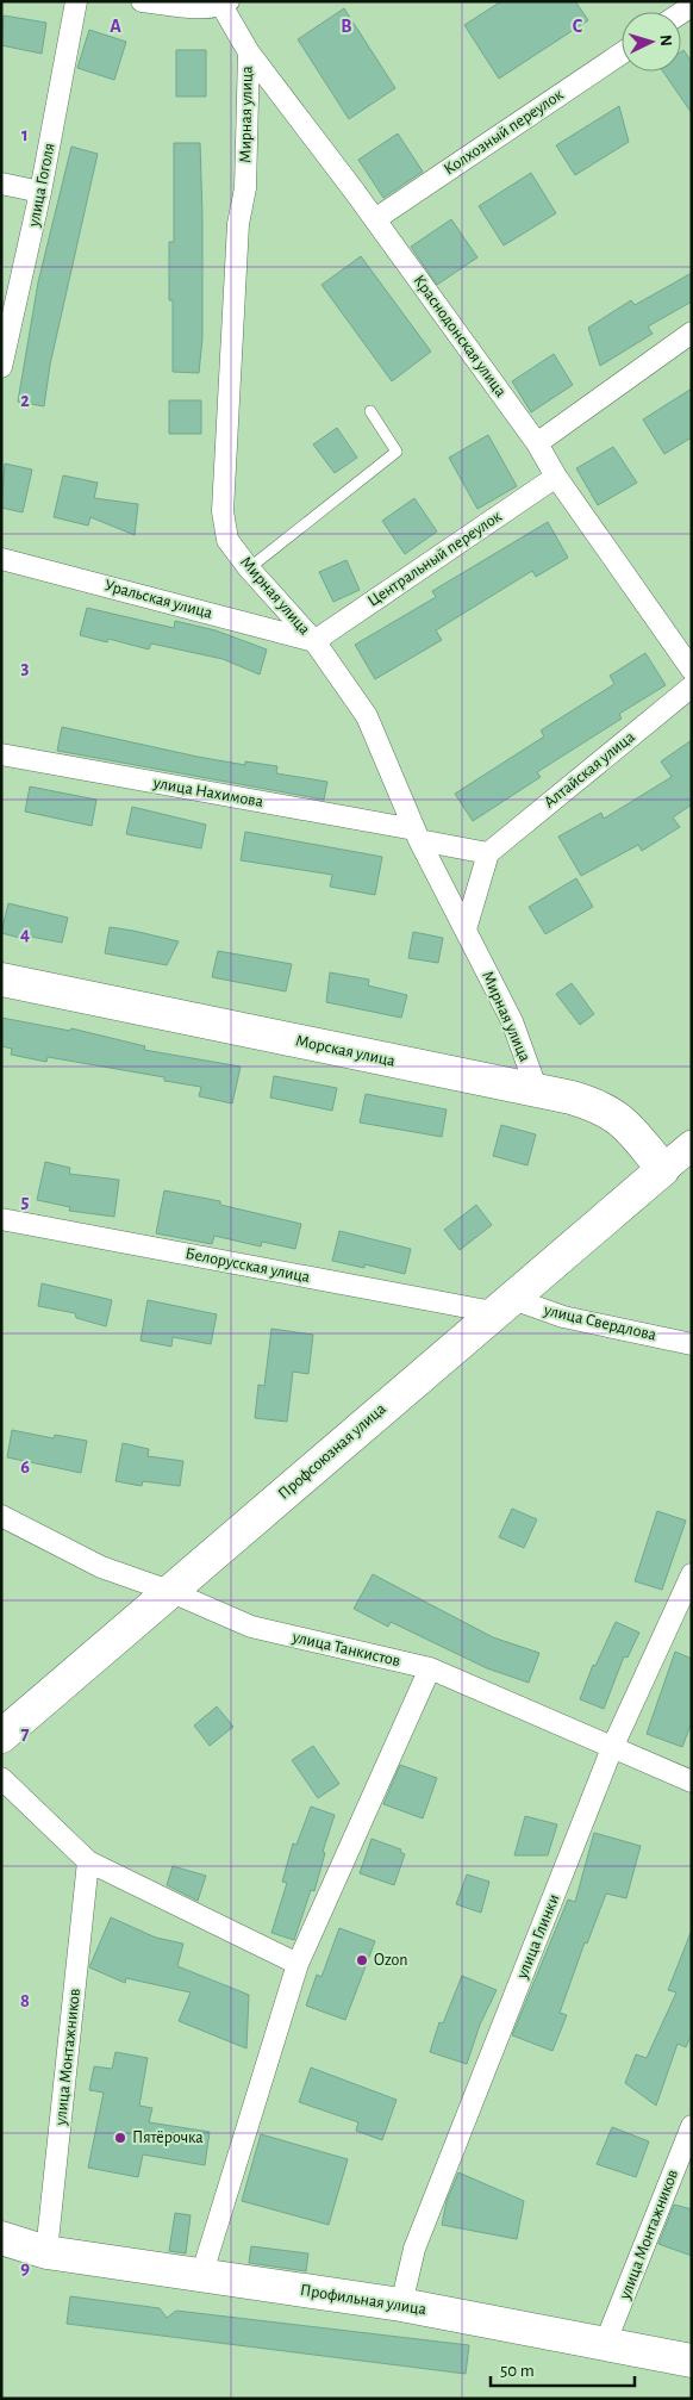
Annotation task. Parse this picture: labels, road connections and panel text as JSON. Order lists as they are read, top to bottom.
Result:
{
  "streets": {
    "main road": ["Морская улица", "Профсоюзная улица", "Профильная улица"],
    "street": [
      "Мирная улица",
      "Колхозный переулок",
      "улица Гоголя",
      "Краснодонская улица",
      "Центральный переулок",
      "Уральская улица",
      "Алтайская улица",
      "улица Нахимова",
      "Белорусская улица",
      "улица Свердлова",
      "улица Танкистов",
      "улица Глинки",
      "улица Монтажников"
    ]
  },
  "crossings": [
    ["Мирная улица", "Краснодонская улица"],
    ["Мирная улица", "Центральный переулок"],
    ["Мирная улица", "Уральская улица"],
    ["Мирная улица", "улица Нахимова"],
    ["Мирная улица", "Морская улица"],
    ["Колхозный переулок", "Краснодонская улица"],
    ["Краснодонская улица", "Центральный переулок"],
    ["Центральный переулок", "Уральская улица"],
    ["Алтайская улица", "улица Нахимова"],
    ["Морская улица", "Профсоюзная улица"],
    ["Белорусская улица", "улица Свердлова"],
    ["Белорусская улица", "Профсоюзная улица"],
    ["улица Свердлова", "Профсоюзная улица"],
    ["Профсоюзная улица", "улица Танкистов"],
    ["улица Танкистов", "улица Глинки"],
    ["улица Глинки", "Профильная улица"],
    ["улица Монтажников", "Профильная улица"]
  ],
  "places": ["Ozon", "Пятёрочка"],
  "scale_bar": "50 m",
  "north": "right",
  "grid": {
    "columns": ["A", "B", "C"],
    "rows": [
      "1",
      "2",
      "3",
      "4",
      "5",
      "6",
      "7",
      "8",
      "9"
    ]
  }
}
